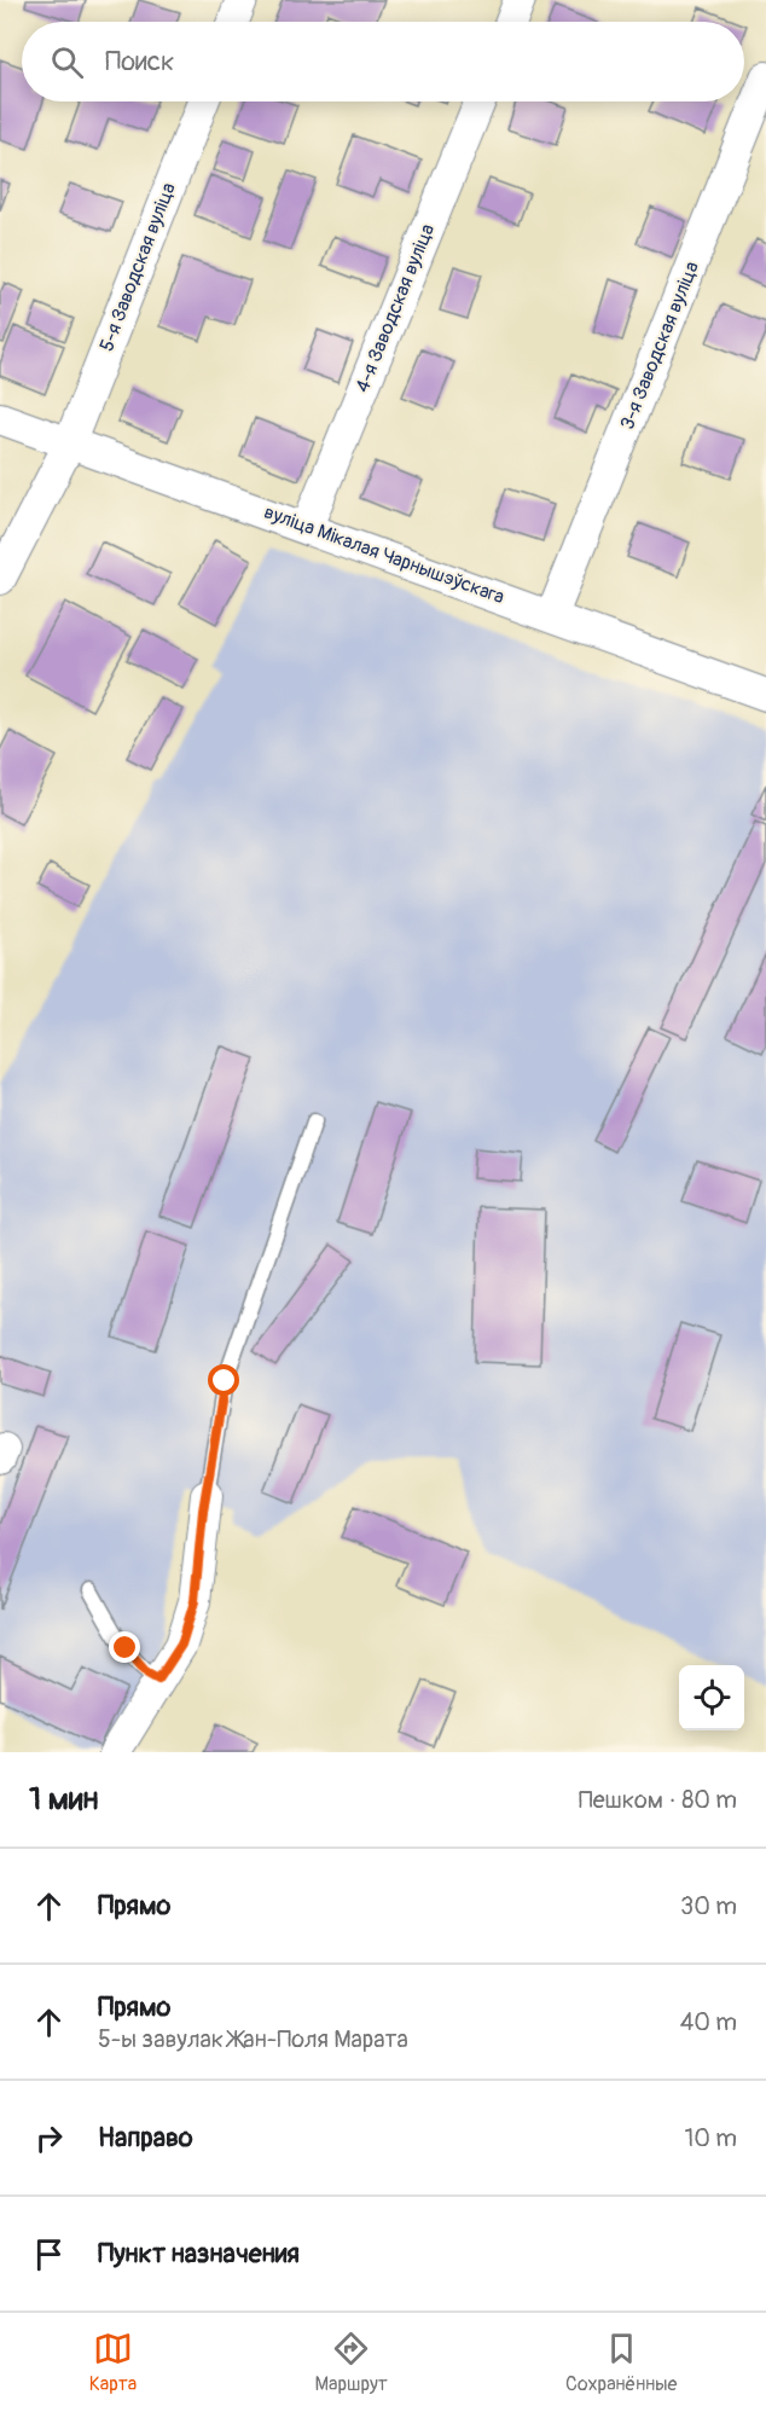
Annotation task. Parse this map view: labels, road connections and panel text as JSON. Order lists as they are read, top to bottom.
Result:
{
  "streets": {
    "street": [
      "5-я Заводская вуліца",
      "4-я Заводская вуліца",
      "3-я Заводская вуліца",
      "вуліца Мікалая Чарнышэўскага"
    ]
  },
  "crossings": [
    ["5-я Заводская вуліца", "вуліца Мікалая Чарнышэўскага"],
    ["4-я Заводская вуліца", "вуліца Мікалая Чарнышэўскага"],
    ["3-я Заводская вуліца", "вуліца Мікалая Чарнышэўскага"]
  ],
  "page": {
    "search": "Поиск",
    "heading": ["1 мин", "Пешком · 80 m"],
    "list": [
      ["Прямо", "30 m"],
      ["Прямо", "5-ы завулак Жан-Поля Марата", "40 m"],
      ["Направо", "10 m"],
      "Пункт назначения"
    ],
    "nav": ["Карта", "Маршрут", "Сохранённые"]
  }
}
